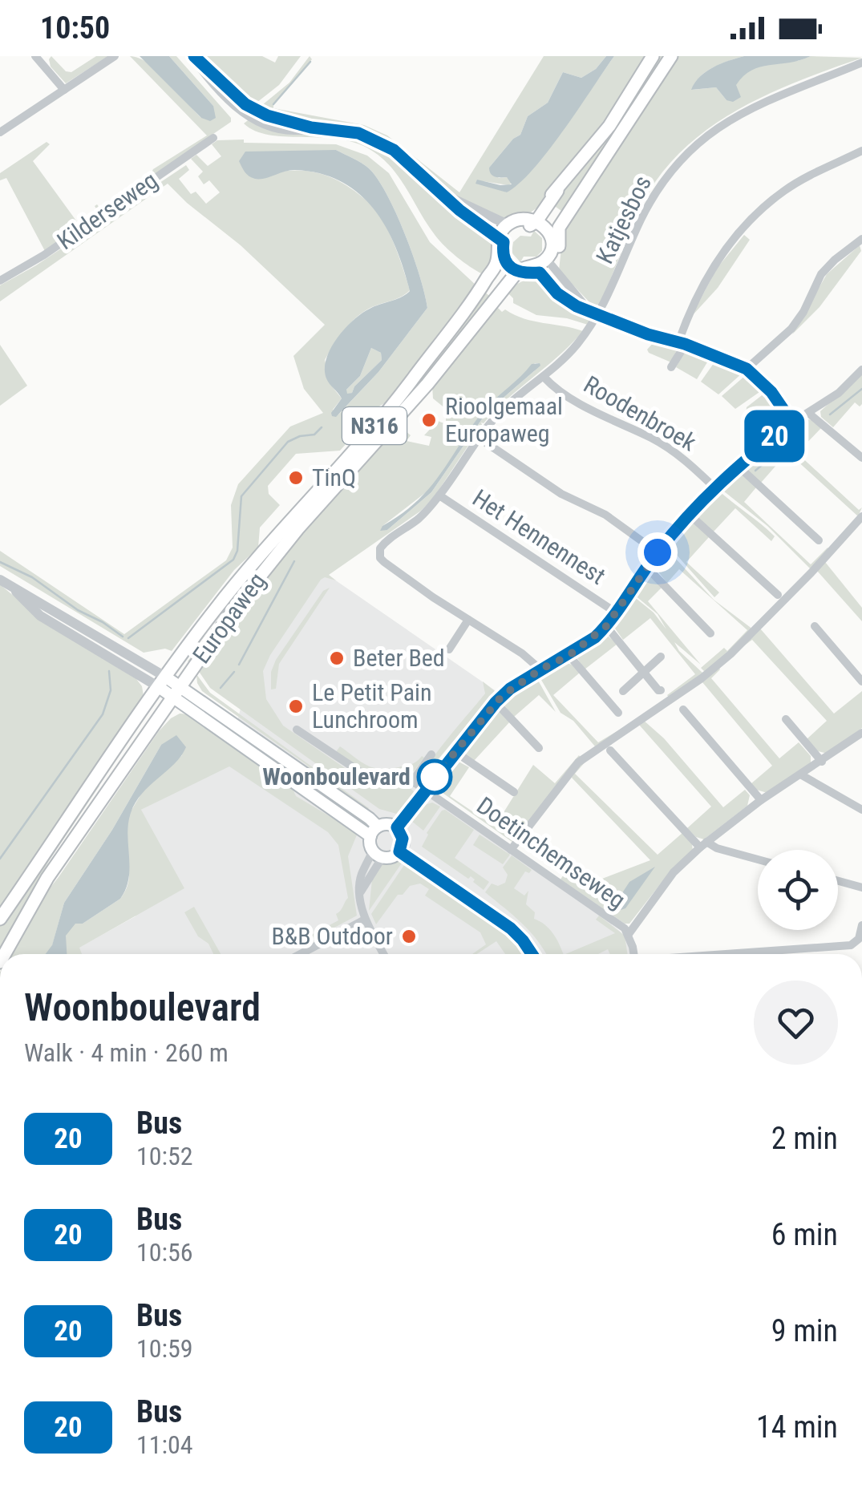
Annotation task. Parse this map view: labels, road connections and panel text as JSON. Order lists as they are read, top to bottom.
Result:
{
  "streets": {
    "main road": ["N316", "Europaweg"],
    "street": [
      "Kilderseweg",
      "Katjesbos",
      "Roodenbroek",
      "Het Hennennest",
      "Doetinchemseweg"
    ]
  },
  "crossings": [
    ["Katjesbos", "Roodenbroek"],
    ["Katjesbos", "Het Hennennest"],
    ["N316", "Europaweg"]
  ],
  "places": [
    "Rioolgemaal Europaweg",
    "TinQ",
    "Beter Bed",
    "Le Petit Pain Lunchroom",
    "Woonboulevard",
    "B&B Outdoor"
  ],
  "lines": ["bus line 20"],
  "page": {
    "status": "10:50",
    "on_map": "20",
    "heading": ["Woonboulevard", "Walk · 4 min · 260 m"],
    "list": [
      {
        "mark": "20",
        "name": "Bus",
        "note": "10:52",
        "value": "2 min"
      },
      {
        "mark": "20",
        "name": "Bus",
        "note": "10:56",
        "value": "6 min"
      },
      {
        "mark": "20",
        "name": "Bus",
        "note": "10:59",
        "value": "9 min"
      },
      {
        "mark": "20",
        "name": "Bus",
        "note": "11:04",
        "value": "14 min"
      }
    ]
  }
}
